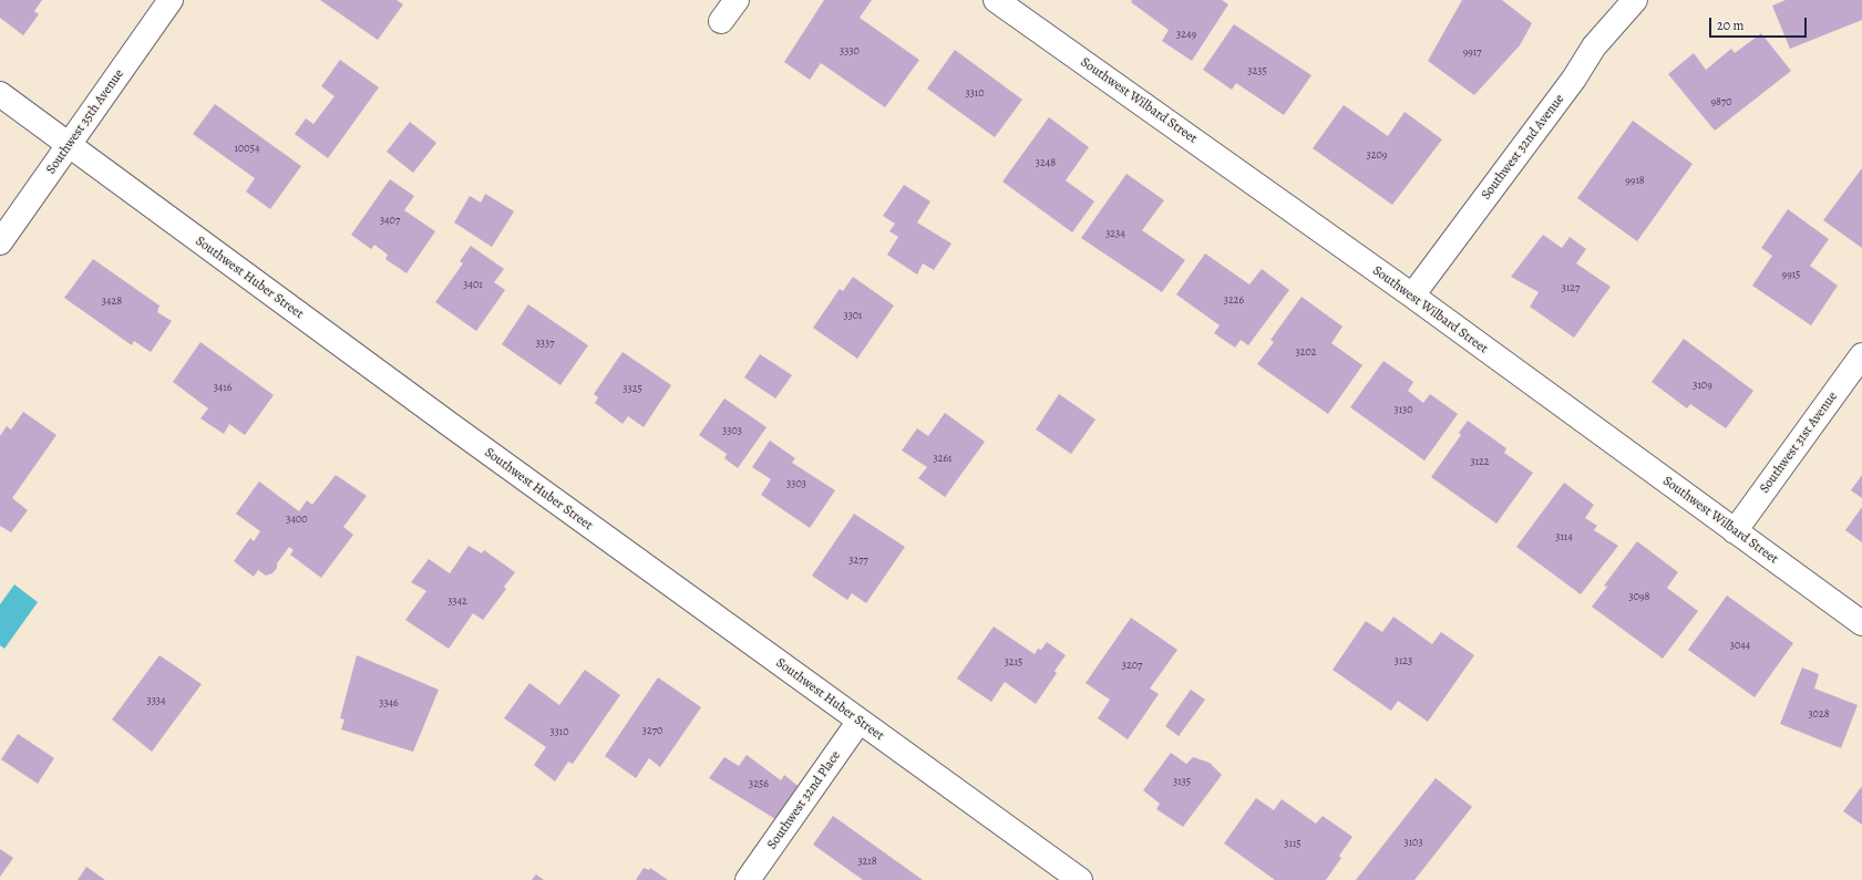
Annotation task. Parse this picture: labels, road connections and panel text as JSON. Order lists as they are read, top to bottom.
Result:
{
  "streets": {
    "street": [
      "Southwest Wilbard Street",
      "Southwest 35th Avenue",
      "Southwest 32nd Avenue",
      "Southwest Huber Street",
      "Southwest 31st Avenue",
      "Southwest 32nd Place"
    ]
  },
  "crossings": [
    ["Southwest Wilbard Street", "Southwest 32nd Avenue"],
    ["Southwest Wilbard Street", "Southwest 31st Avenue"],
    ["Southwest 35th Avenue", "Southwest Huber Street"],
    ["Southwest Huber Street", "Southwest 32nd Place"]
  ],
  "house_numbers": [
    "3249",
    "3330",
    "9917",
    "3235",
    "3310",
    "9870",
    "10054",
    "3209",
    "3248",
    "9918",
    "3407",
    "3234",
    "9915",
    "3401",
    "3127",
    "3226",
    "3428",
    "3301",
    "3337",
    "3202",
    "3109",
    "3416",
    "3325",
    "3130",
    "3303",
    "3261",
    "3122",
    "3303",
    "3400",
    "3114",
    "3277",
    "3098",
    "3342",
    "3044",
    "3123",
    "3215",
    "3207",
    "3334",
    "3346",
    "3028",
    "3270",
    "3310",
    "3135",
    "3256",
    "3103",
    "3115",
    "3218"
  ],
  "scale_bar": "20 m"
}
